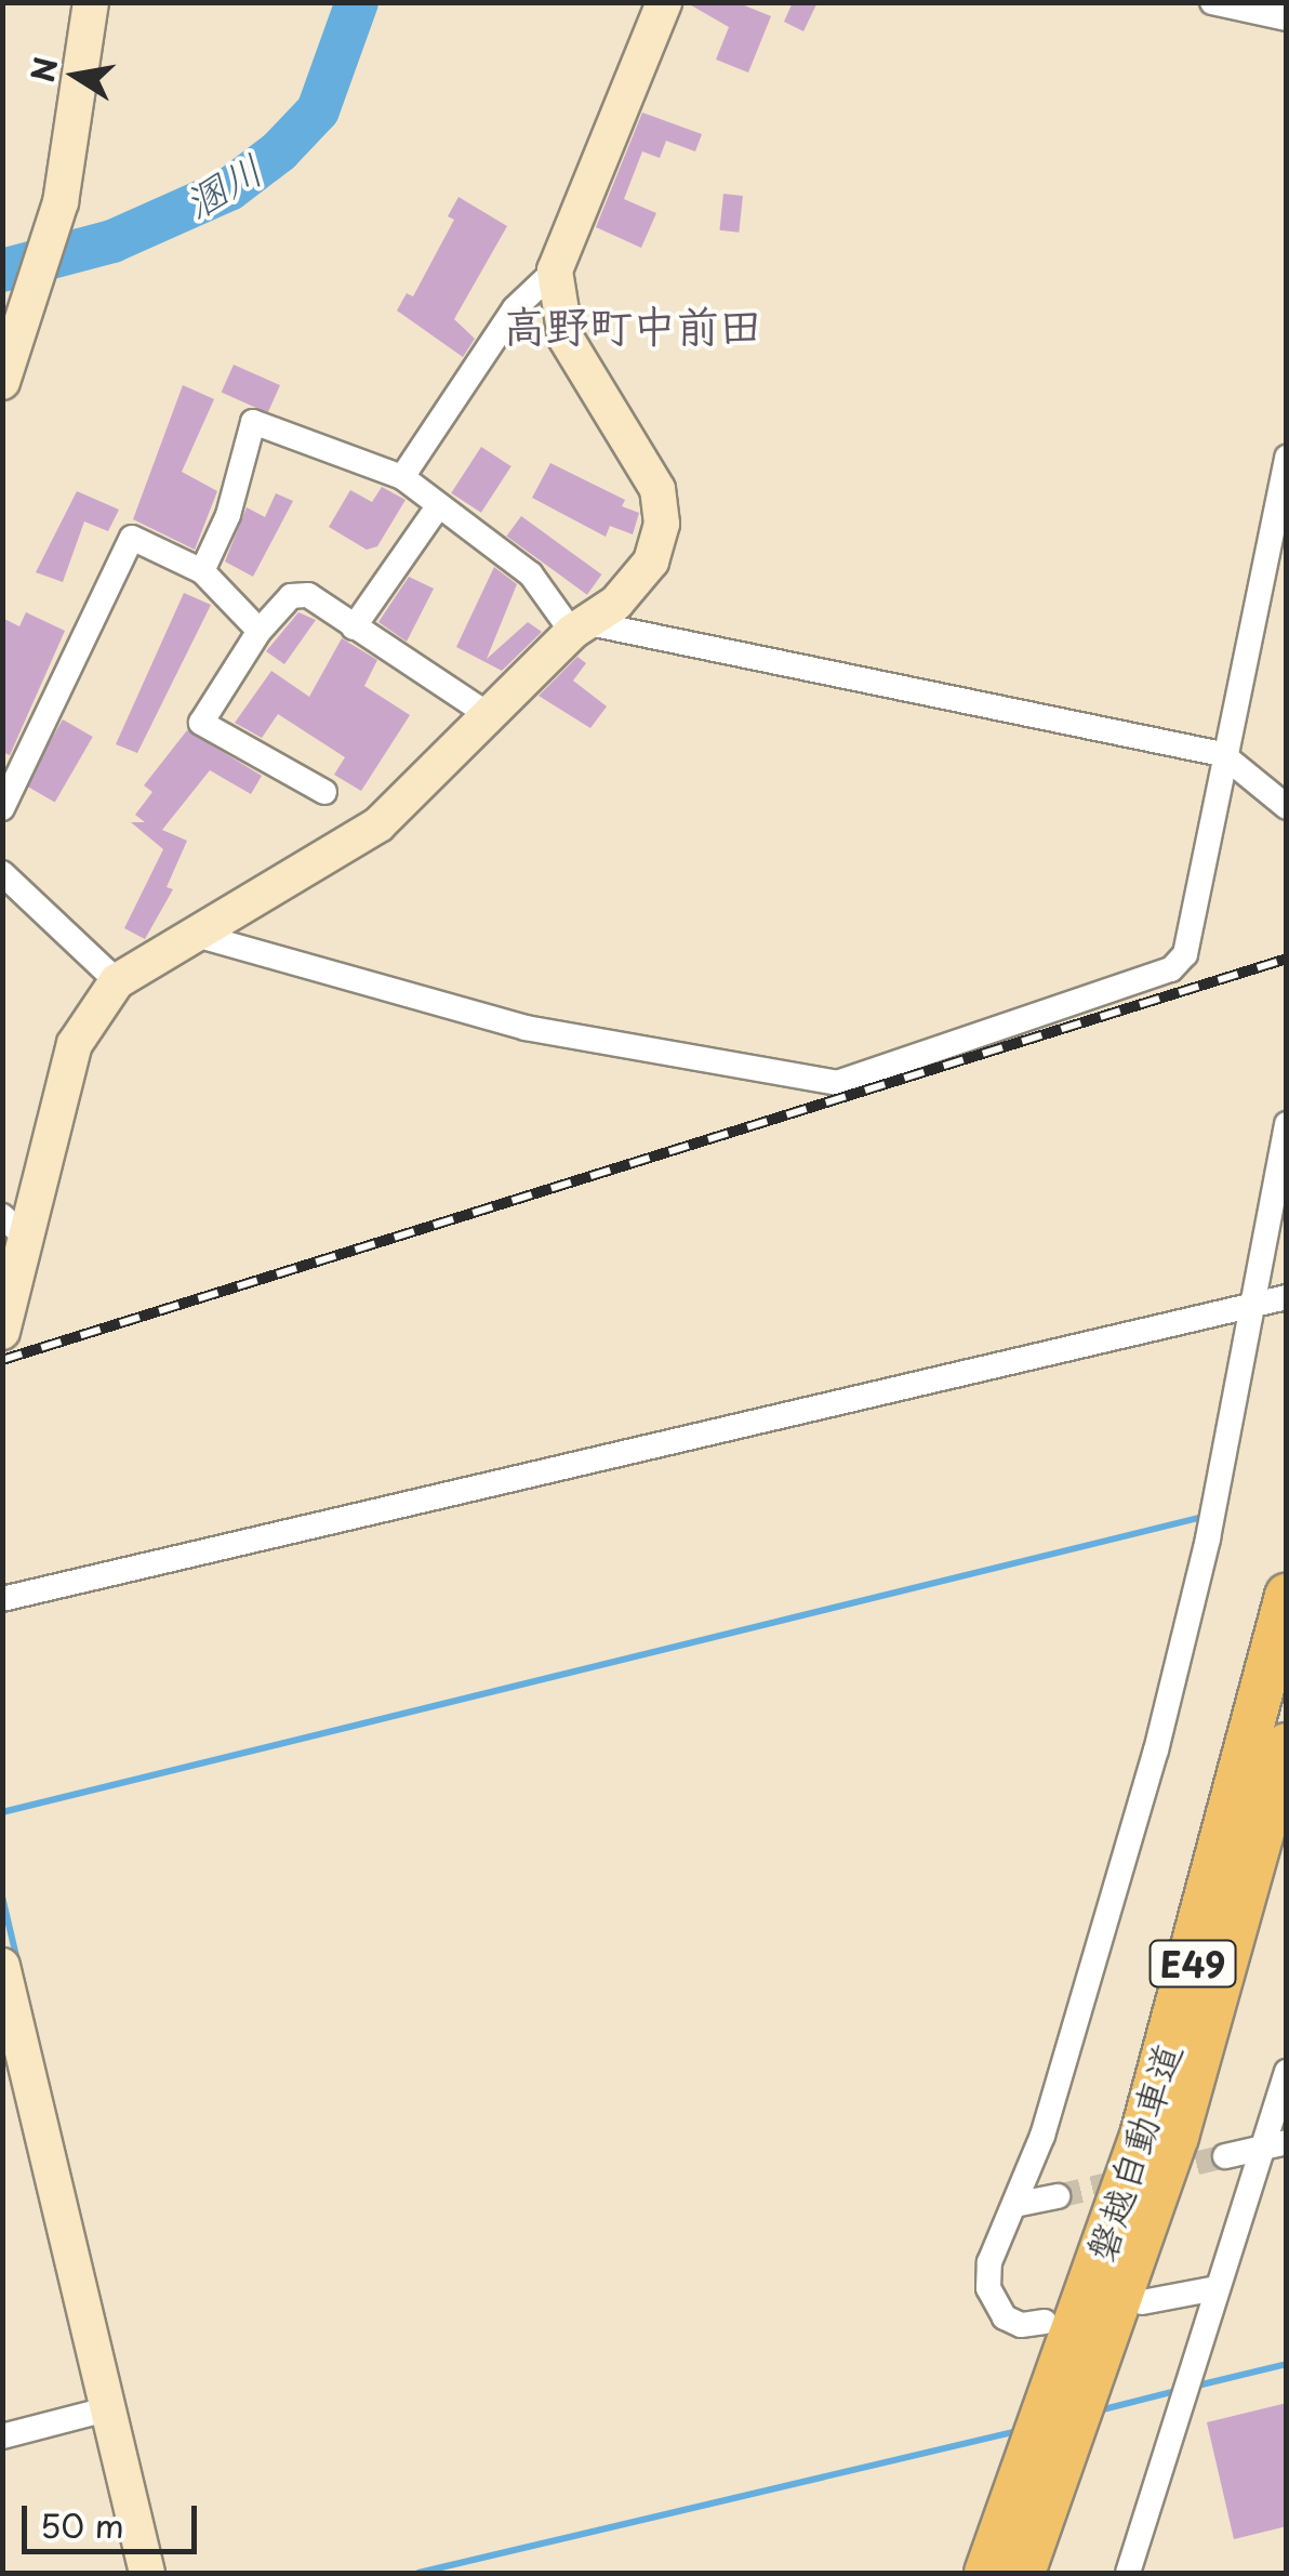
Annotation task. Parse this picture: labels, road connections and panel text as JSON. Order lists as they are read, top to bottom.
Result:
{
  "streets": {
    "highway": ["E49", "磐越自動車道"]
  },
  "districts": ["高野町中前田"],
  "water": ["溷川"],
  "scale_bar": "50 m",
  "north": "left"
}
